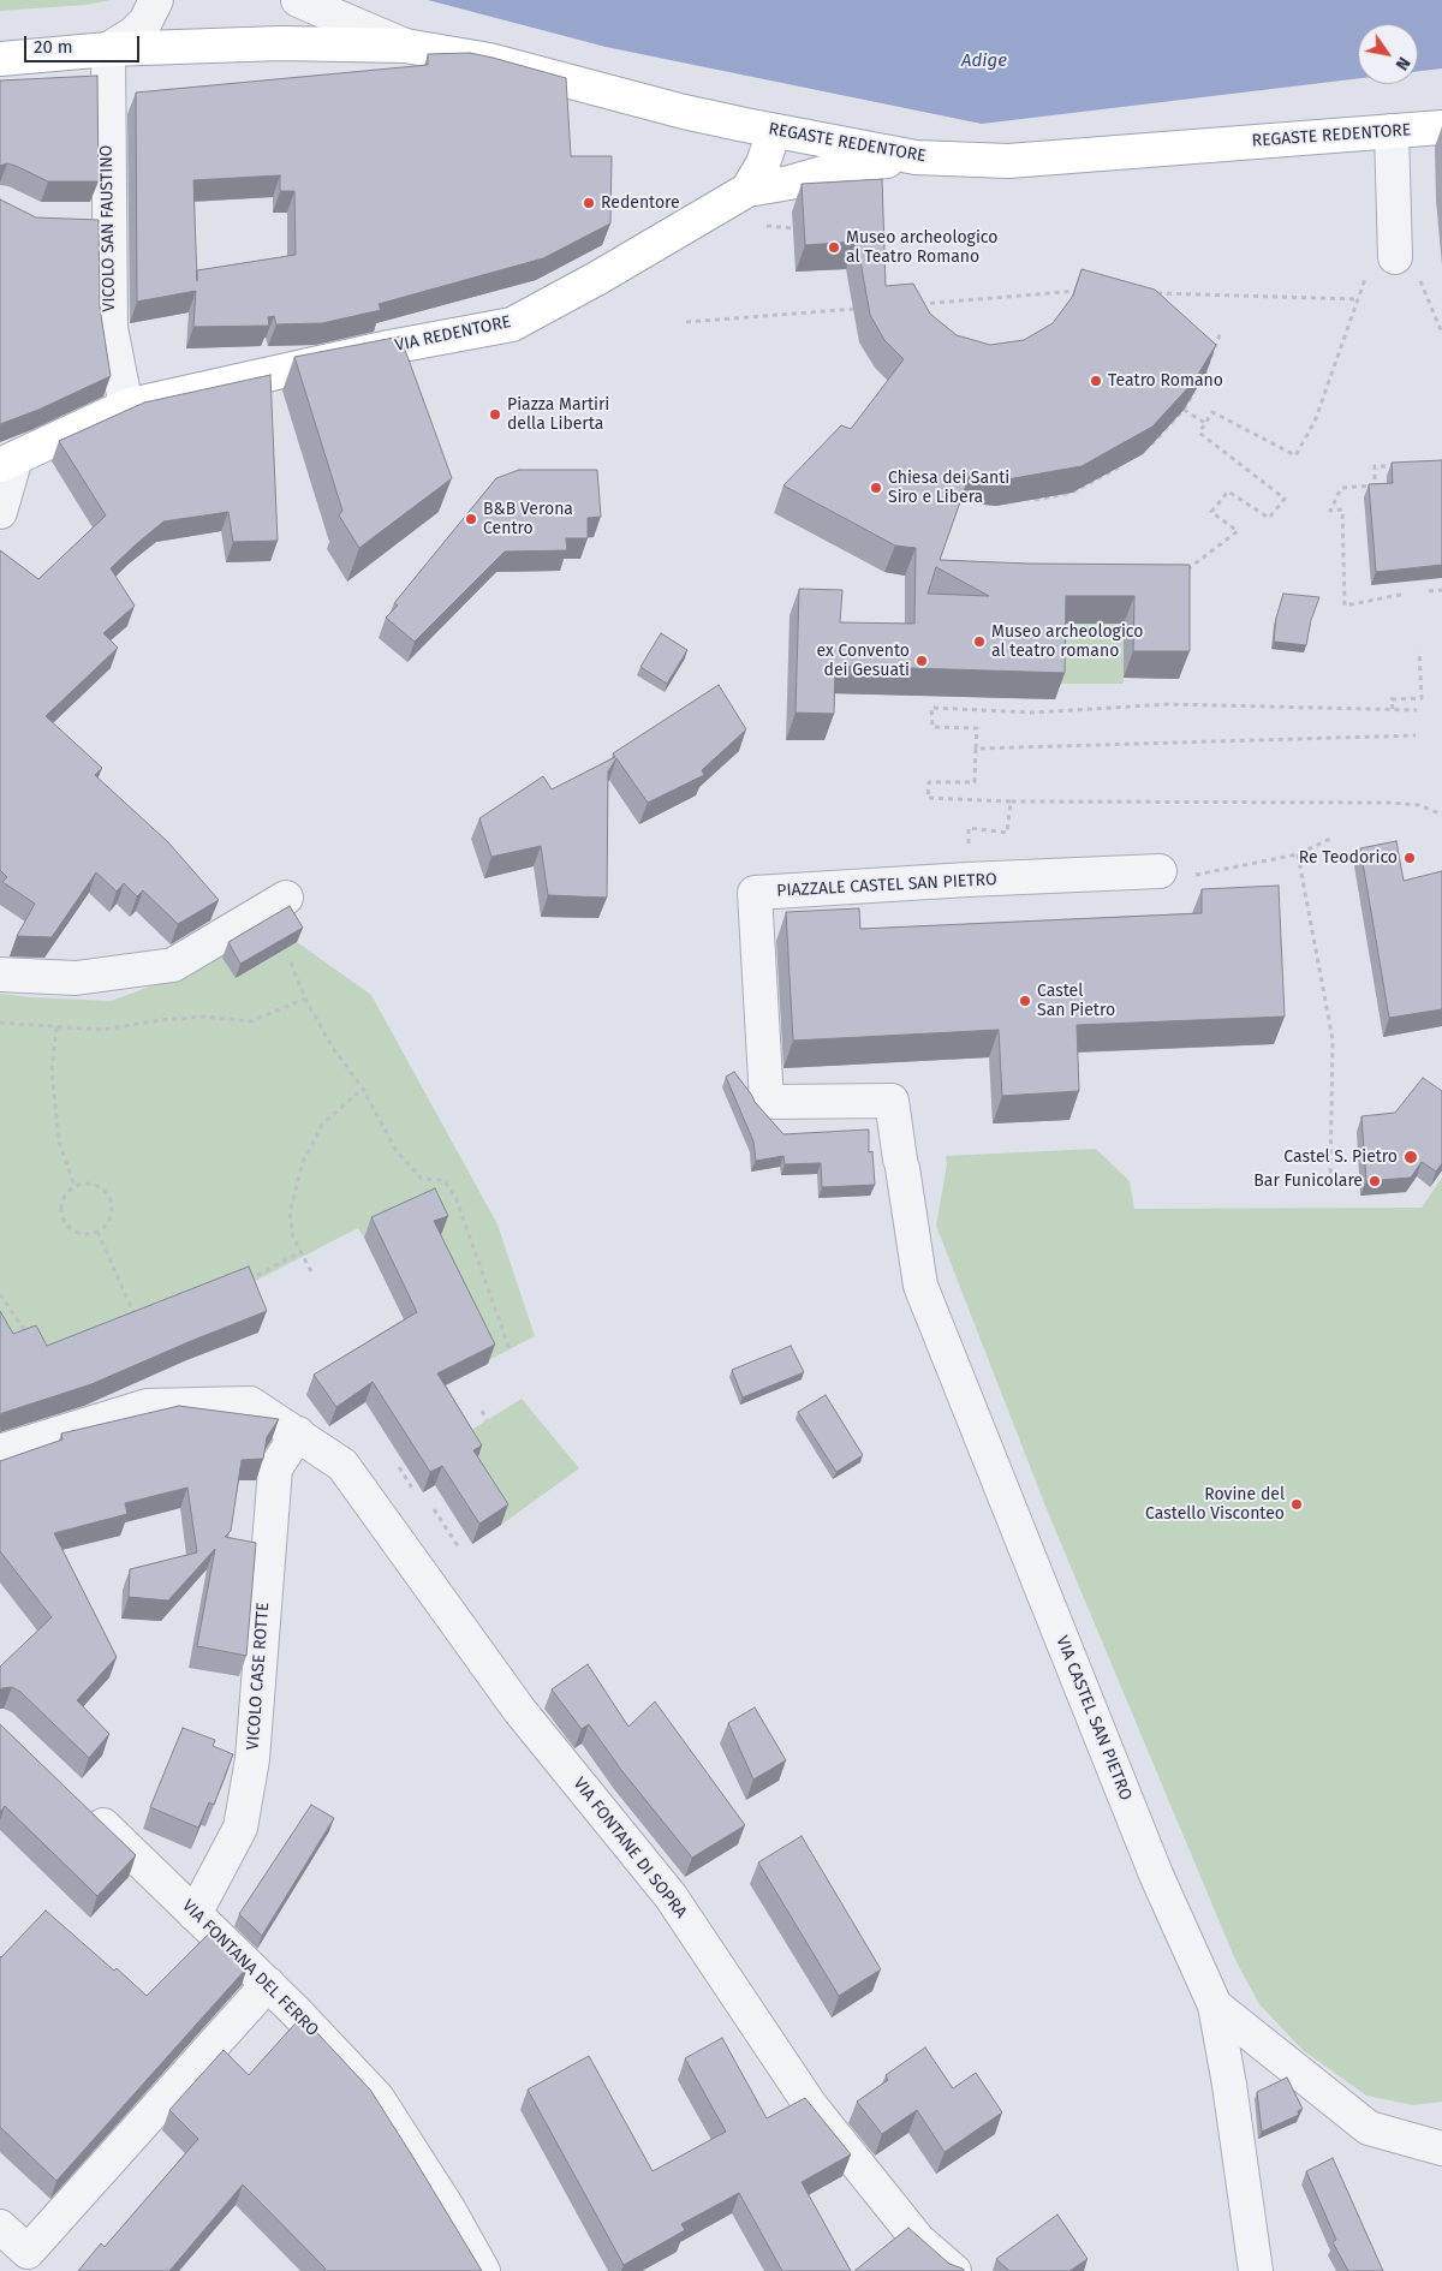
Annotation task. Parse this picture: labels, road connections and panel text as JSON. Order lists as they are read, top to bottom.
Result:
{
  "streets": {
    "main road": ["REGASTE REDENTORE", "VIA REDENTORE"],
    "street": [
      "VICOLO SAN FAUSTINO",
      "PIAZZALE CASTEL SAN PIETRO",
      "VICOLO CASE ROTTE",
      "VIA CASTEL SAN PIETRO",
      "VIA FONTANE DI SOPRA",
      "VIA FONTANA DEL FERRO"
    ]
  },
  "crossings": [
    ["REGASTE REDENTORE", "VICOLO SAN FAUSTINO"],
    ["REGASTE REDENTORE", "VIA REDENTORE"],
    ["VICOLO SAN FAUSTINO", "VIA REDENTORE"],
    ["PIAZZALE CASTEL SAN PIETRO", "VIA CASTEL SAN PIETRO"],
    ["VICOLO CASE ROTTE", "VIA FONTANE DI SOPRA"],
    ["VICOLO CASE ROTTE", "VIA FONTANA DEL FERRO"]
  ],
  "water": ["Adige"],
  "places": [
    "Redentore",
    "Museo archeologico al Teatro Romano",
    "Teatro Romano",
    "Piazza Martiri della Liberta",
    "Chiesa dei Santi Siro e Libera",
    "B&B Verona Centro",
    "Museo archeologico al teatro romano",
    "ex Convento dei Gesuati",
    "Re Teodorico",
    "Castel San Pietro",
    "Castel S. Pietro",
    "Bar Funicolare",
    "Rovine del Castello Visconteo"
  ],
  "scale_bar": "20 m",
  "north": "bottom right"
}
